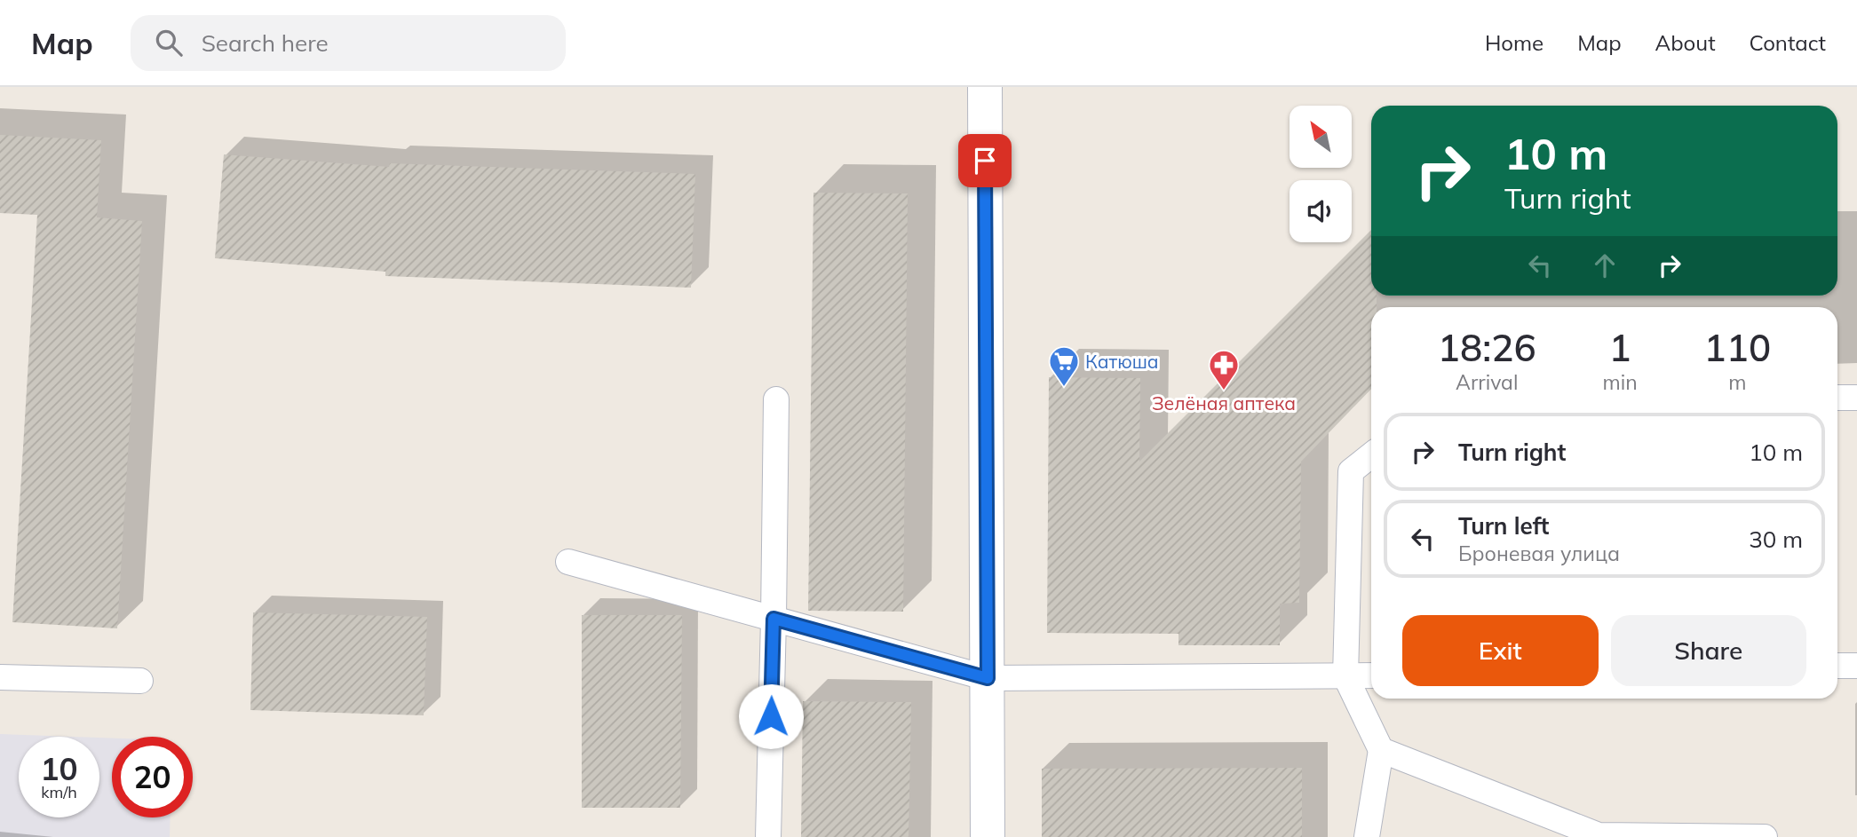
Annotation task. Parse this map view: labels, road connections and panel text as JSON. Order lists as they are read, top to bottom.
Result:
{
  "places": {
    "supermarket": ["Катюша"],
    "pharmacy": ["Зелёная аптека"]
  },
  "north": "top left",
  "page": {
    "header": "Map",
    "search": "Search here",
    "nav": [
      "Home",
      "Map",
      "About",
      "Contact"
    ],
    "turn": ["10 m", "Turn right"],
    "eta": [
      "18:26",
      "Arrival",
      "1",
      "min",
      "110",
      "m"
    ],
    "list": [
      {
        "name": "Turn right",
        "value": "10 m"
      },
      {
        "name": "Turn left",
        "note": "Броневая улица",
        "value": "30 m"
      }
    ],
    "buttons": ["Exit", "Share"],
    "speed": "10 km/h",
    "limit": "20"
  }
}
